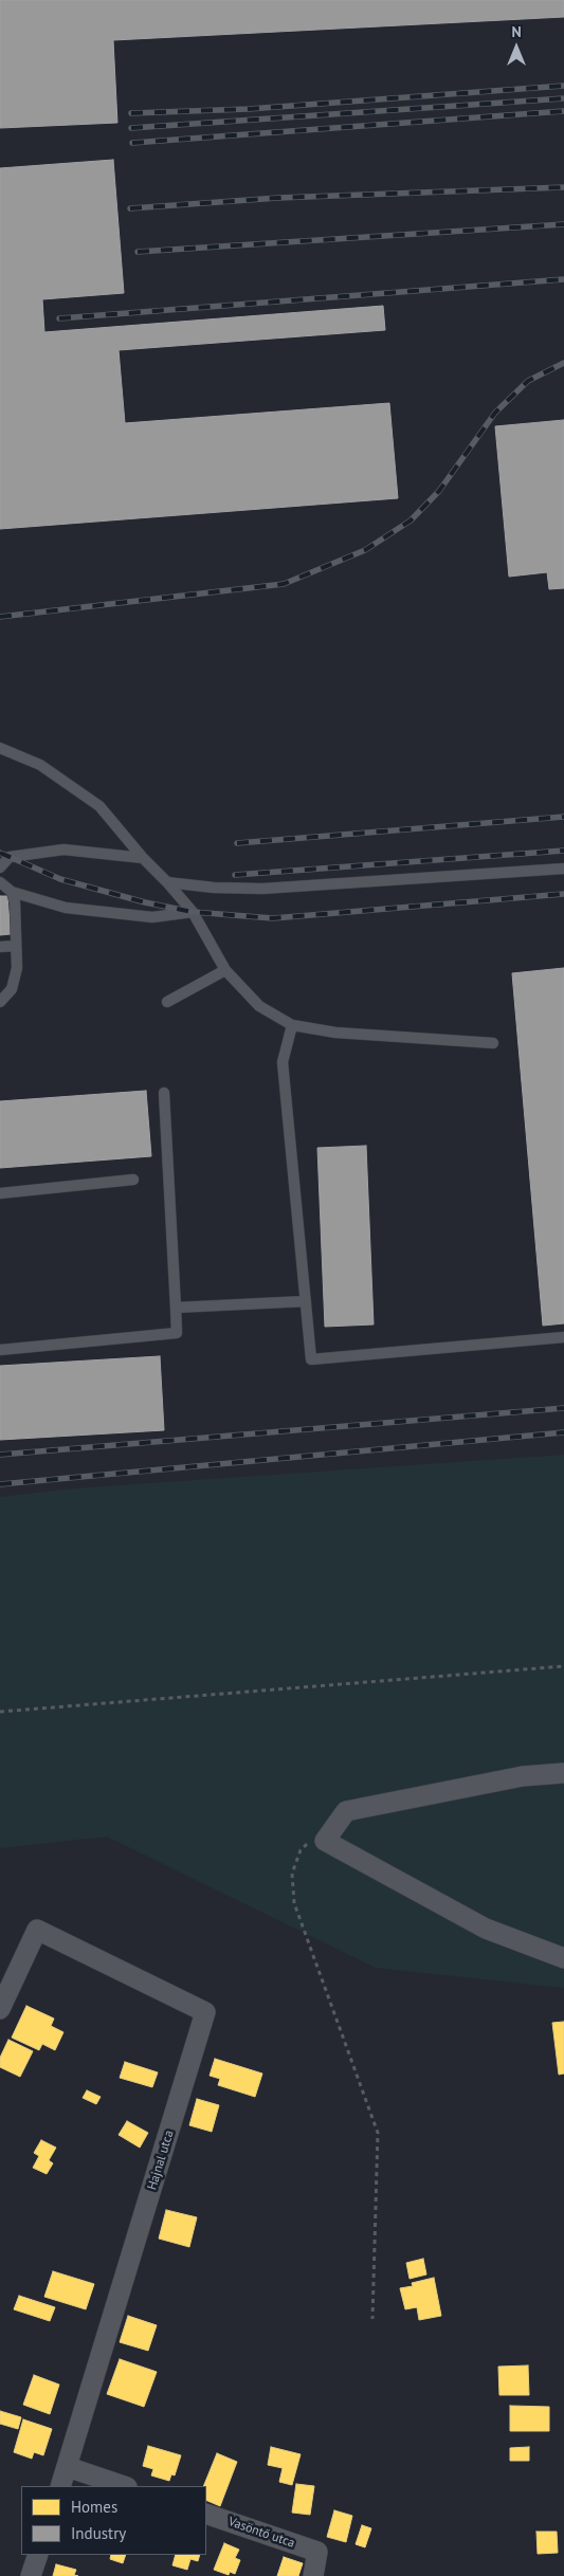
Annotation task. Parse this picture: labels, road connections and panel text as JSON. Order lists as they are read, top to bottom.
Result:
{
  "streets": {
    "street": ["Hajnal utca", "Vasöntő utca"]
  },
  "legend": ["Homes", "Industry"],
  "north": "top"
}
